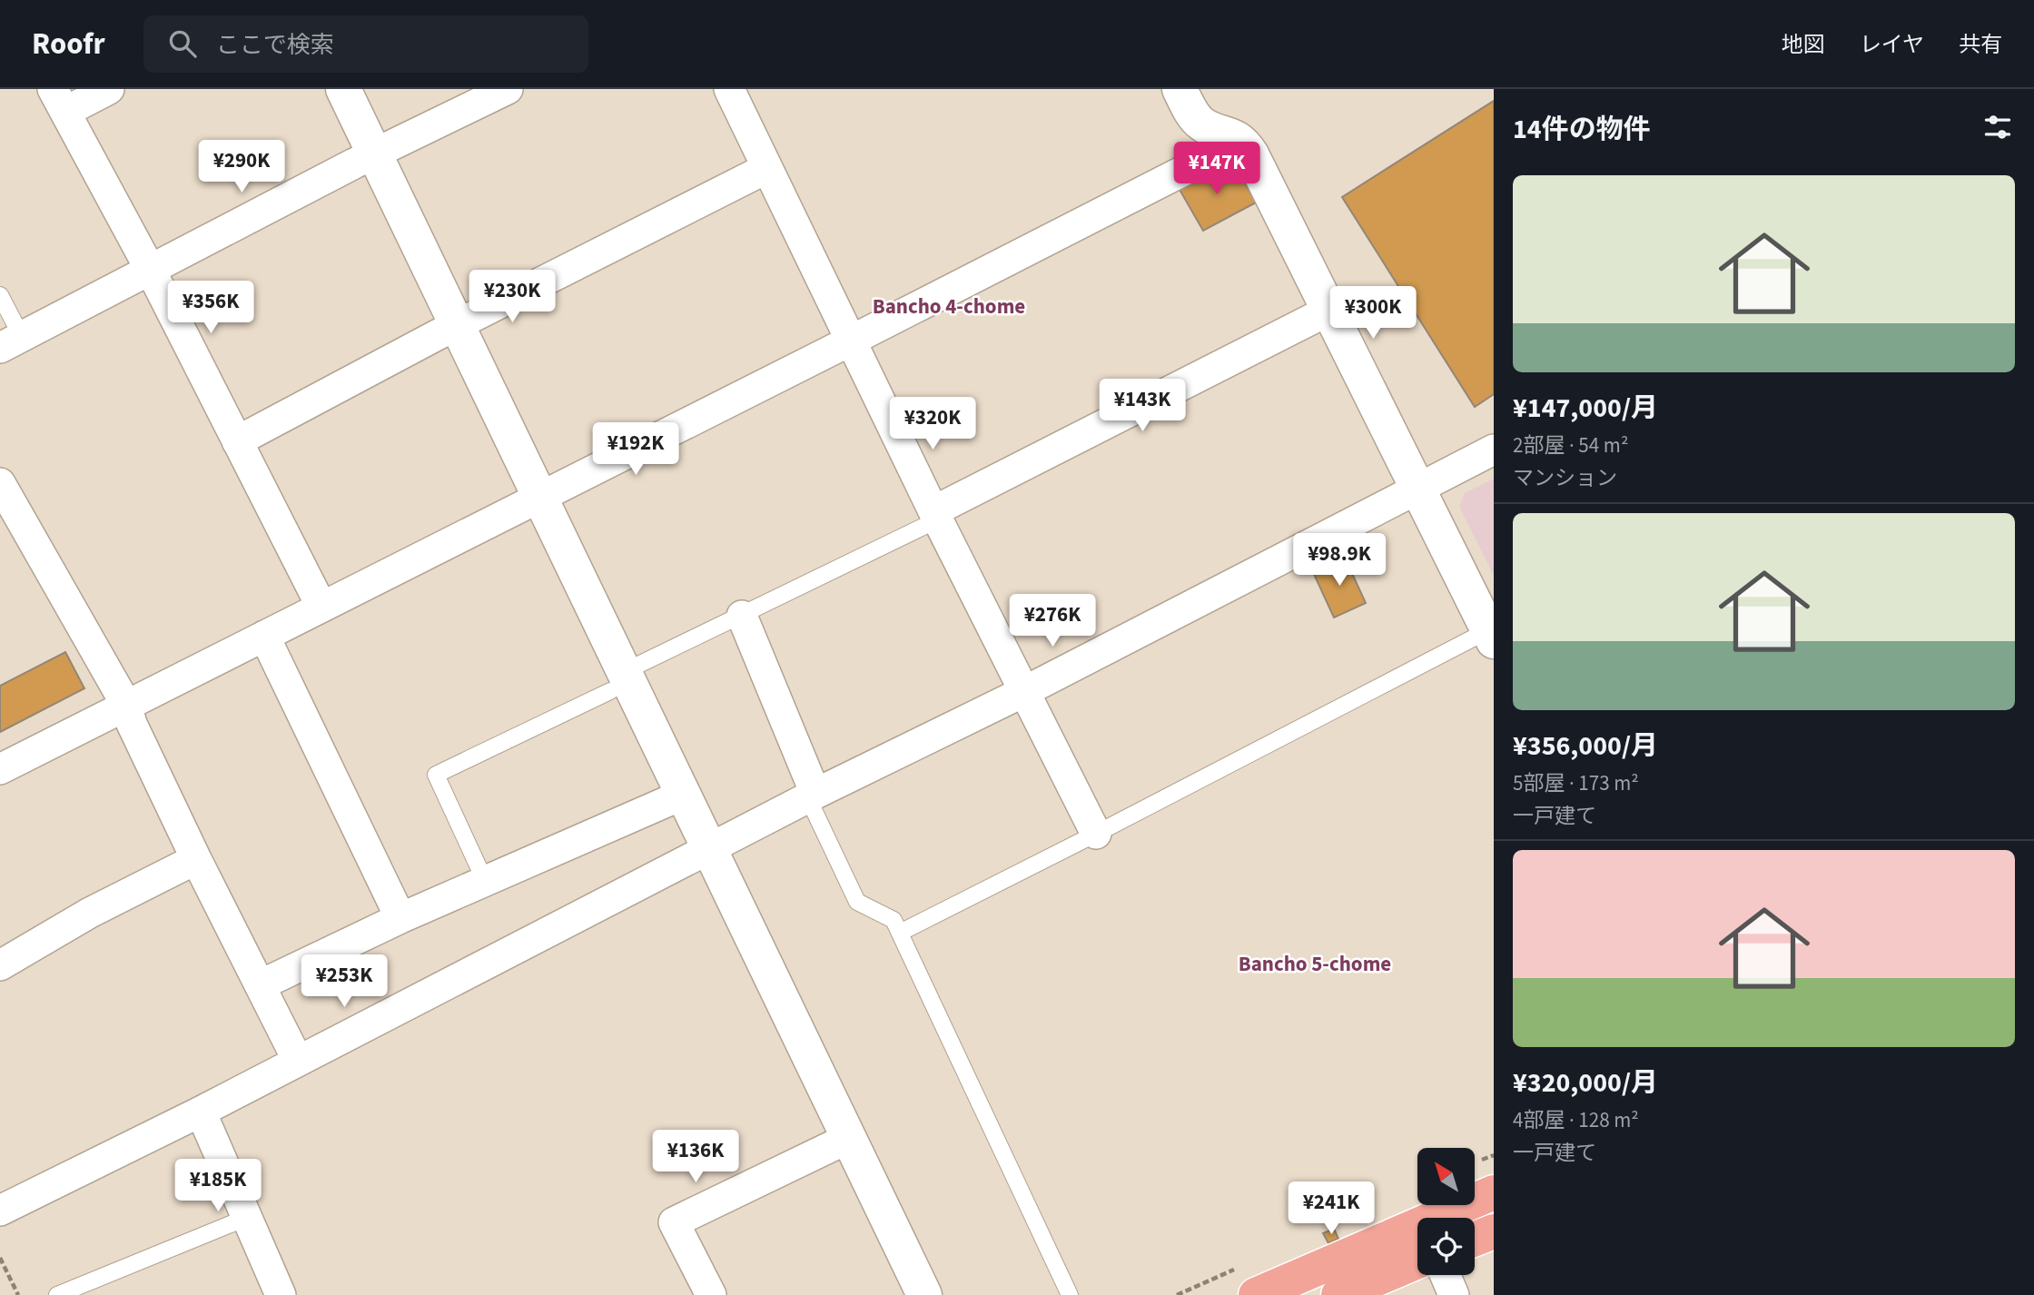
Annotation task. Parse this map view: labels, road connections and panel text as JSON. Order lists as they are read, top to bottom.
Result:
{
  "districts": ["Bancho 4-chome", "Bancho 5-chome"],
  "north": "top left",
  "page": {
    "header": "Roofr",
    "search": "ここで検索",
    "nav": ["地図", "レイヤ", "共有"],
    "heading": "14件の物件",
    "price": [
      "¥290K",
      "¥147K",
      "¥230K",
      "¥356K",
      "¥300K",
      "¥143K",
      "¥320K",
      "¥192K",
      "¥98.9K",
      "¥276K",
      "¥253K",
      "¥136K",
      "¥185K",
      "¥241K"
    ],
    "list": [
      {
        "name": "¥147,000/月",
        "note": "2部屋 · 54 m² · マンション"
      },
      {
        "name": "¥356,000/月",
        "note": "5部屋 · 173 m² · 一戸建て"
      },
      {
        "name": "¥320,000/月",
        "note": "4部屋 · 128 m² · 一戸建て"
      }
    ]
  }
}
